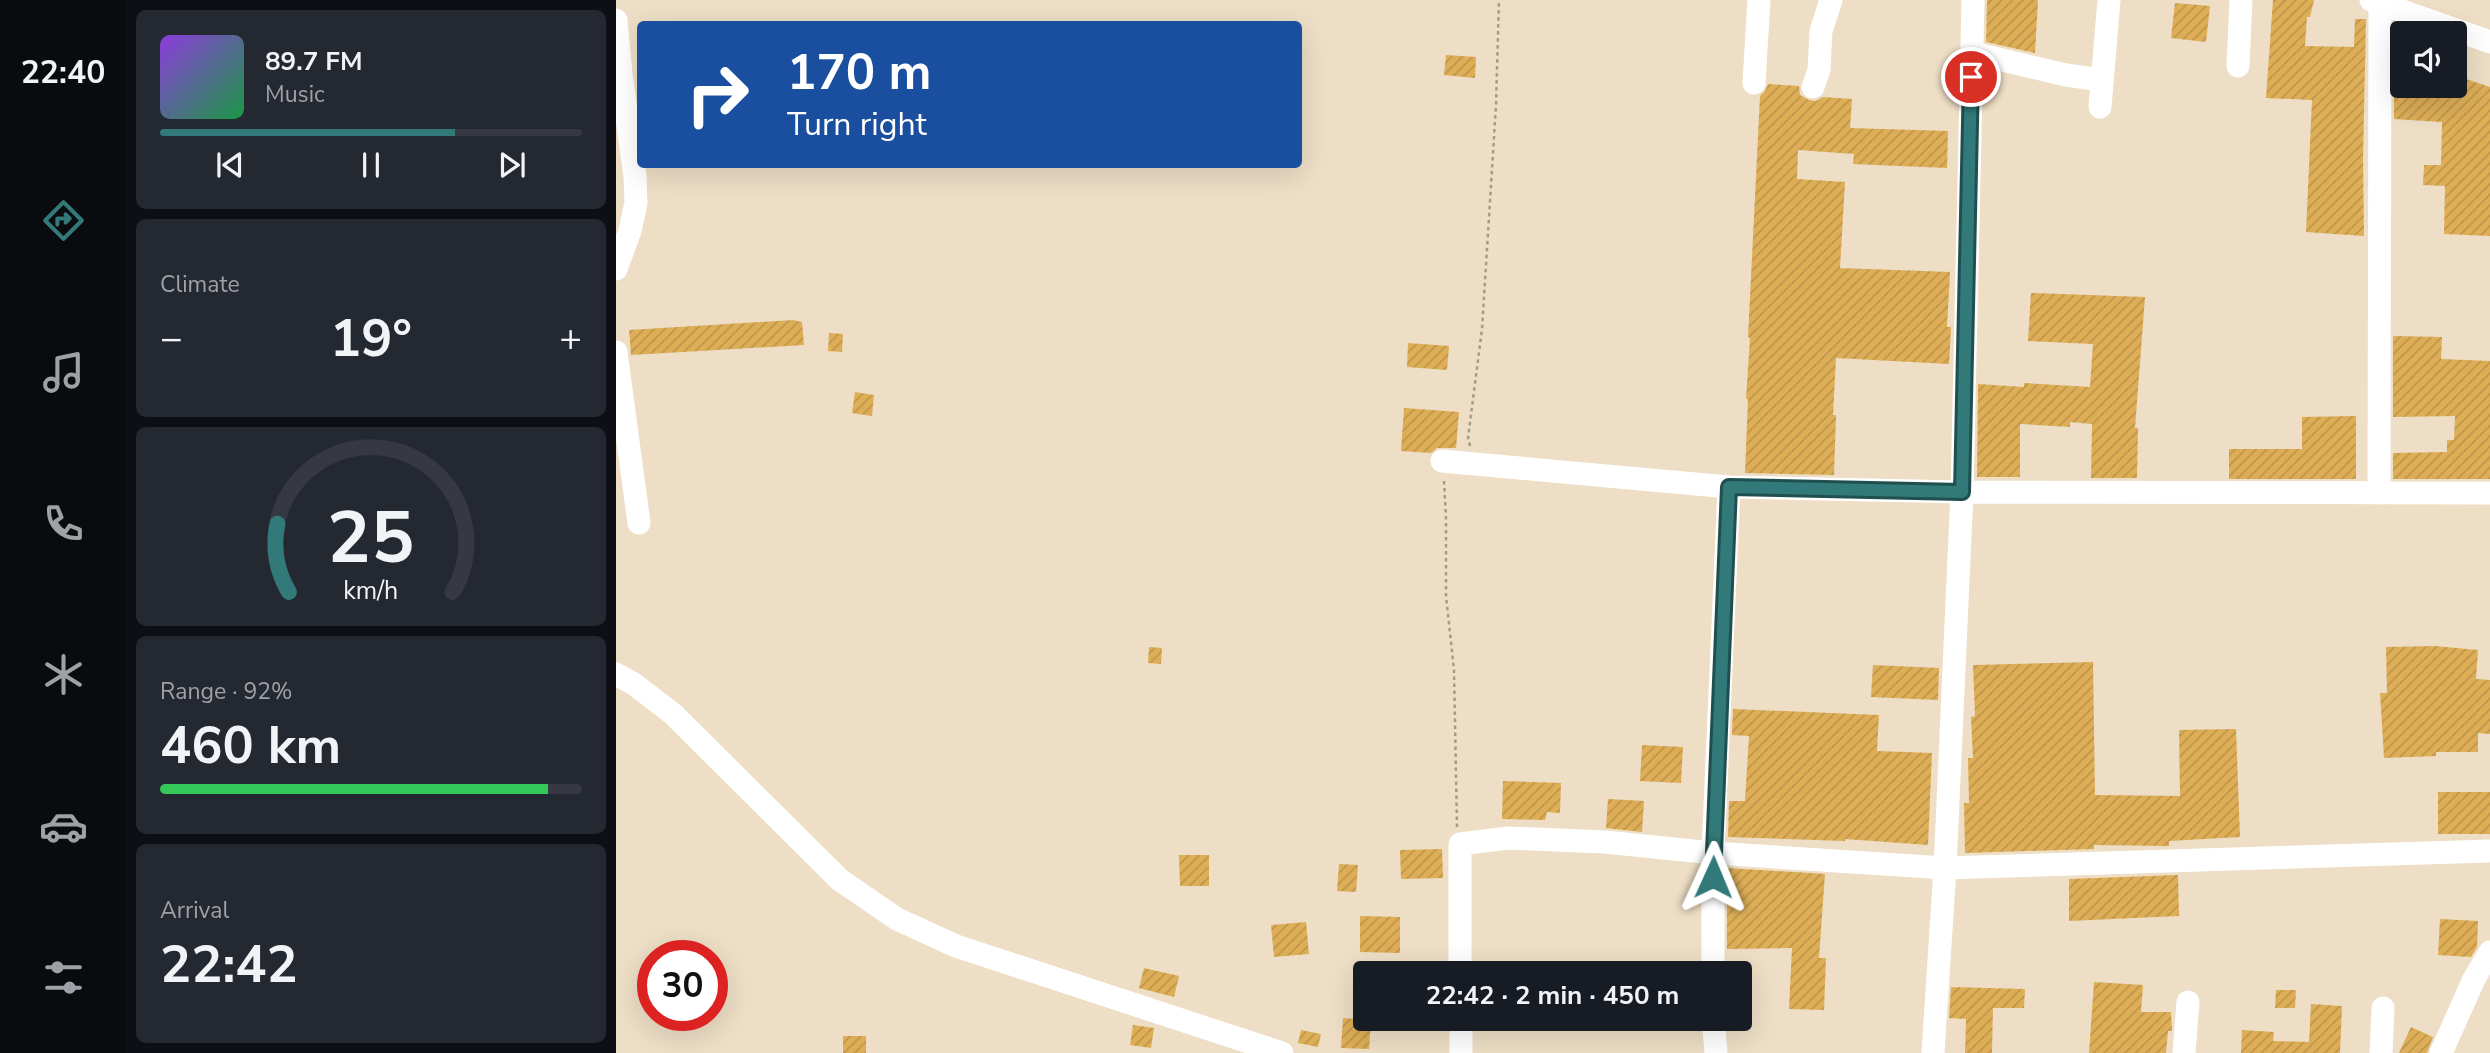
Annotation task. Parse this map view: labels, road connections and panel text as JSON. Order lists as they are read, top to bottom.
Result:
{
  "page": {
    "tabs": "22:40",
    "turn": ["170 m", "Turn right"],
    "song": ["89.7 FM", "Music"],
    "tile": [
      "Climate",
      ["Range · 92%", "460 km"],
      ["Arrival", "22:42"]
    ],
    "heat": ["−", "19°", "+"],
    "limit": "30",
    "trip": "22:42 · 2 min · 450 m",
    "gauge": ["25", "km/h"]
  }
}
